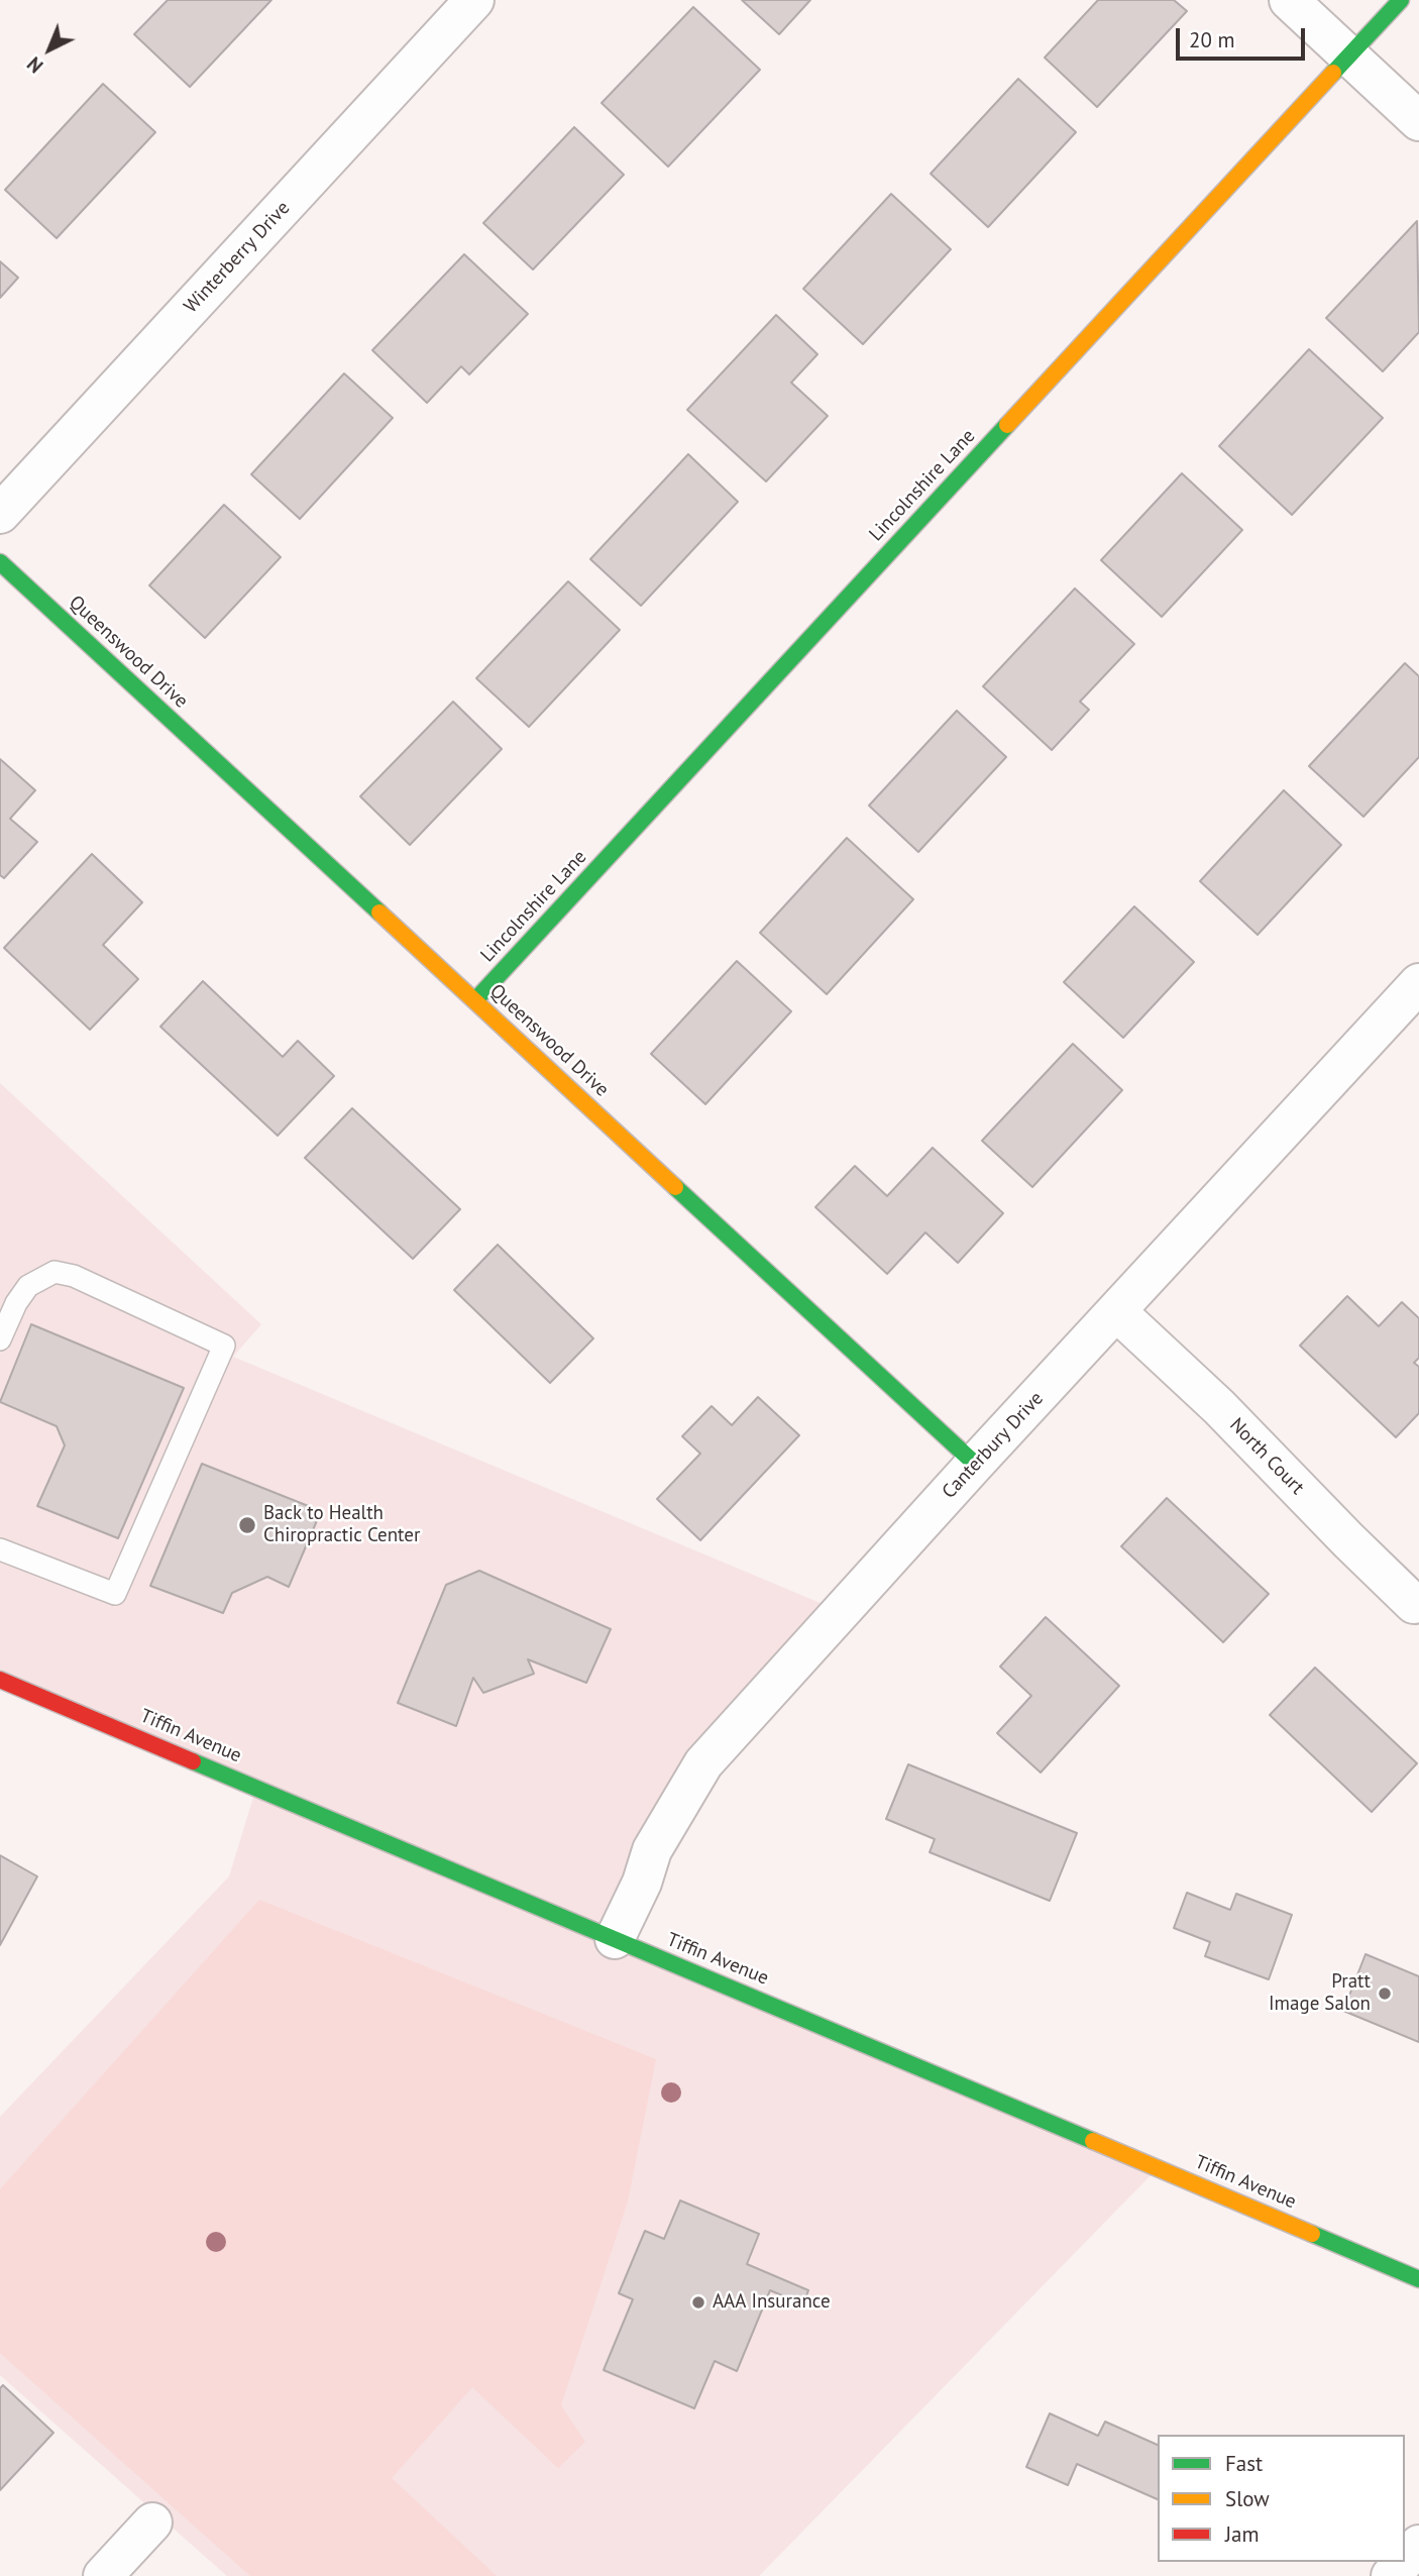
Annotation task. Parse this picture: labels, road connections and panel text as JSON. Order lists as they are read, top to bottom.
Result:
{
  "streets": {
    "main road": ["Lincolnshire Lane", "Queenswood Drive", "Tiffin Avenue"],
    "street": ["Winterberry Drive", "Canterbury Drive", "North Court"]
  },
  "crossings": [
    ["Lincolnshire Lane", "Queenswood Drive"],
    ["Queenswood Drive", "Canterbury Drive"],
    ["Canterbury Drive", "North Court"],
    ["Canterbury Drive", "Tiffin Avenue"]
  ],
  "places": ["Back to Health Chiropractic Center", "Pratt Image Salon", "AAA Insurance"],
  "legend": ["Fast", "Slow", "Jam"],
  "scale_bar": "20 m",
  "north": "bottom left"
}
